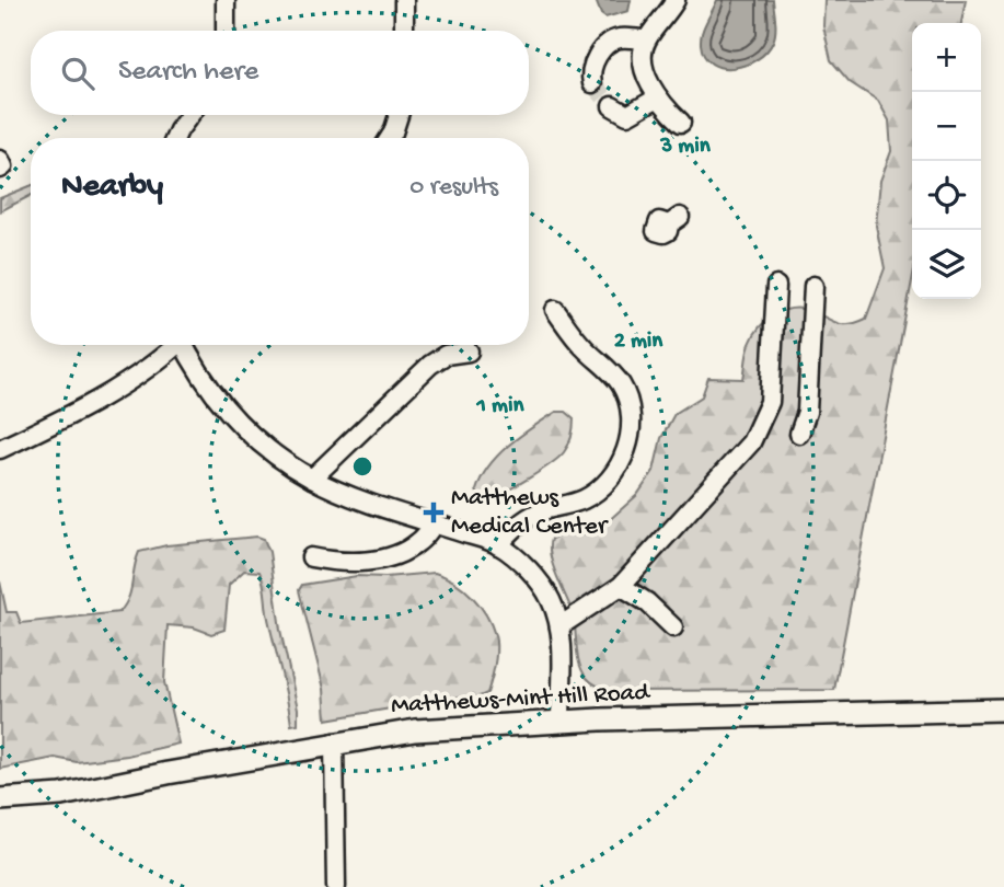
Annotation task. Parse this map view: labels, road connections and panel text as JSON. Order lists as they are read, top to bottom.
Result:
{
  "streets": {
    "main road": ["Matthews-Mint Hill Road"]
  },
  "places": {
    "health": ["Matthews Medical Center"]
  },
  "page": {
    "map_buttons": ["+", "−"],
    "search": "Search here",
    "heading": ["Nearby", "0 results"]
  },
  "rings": ["3 min", "2 min", "1 min"]
}
